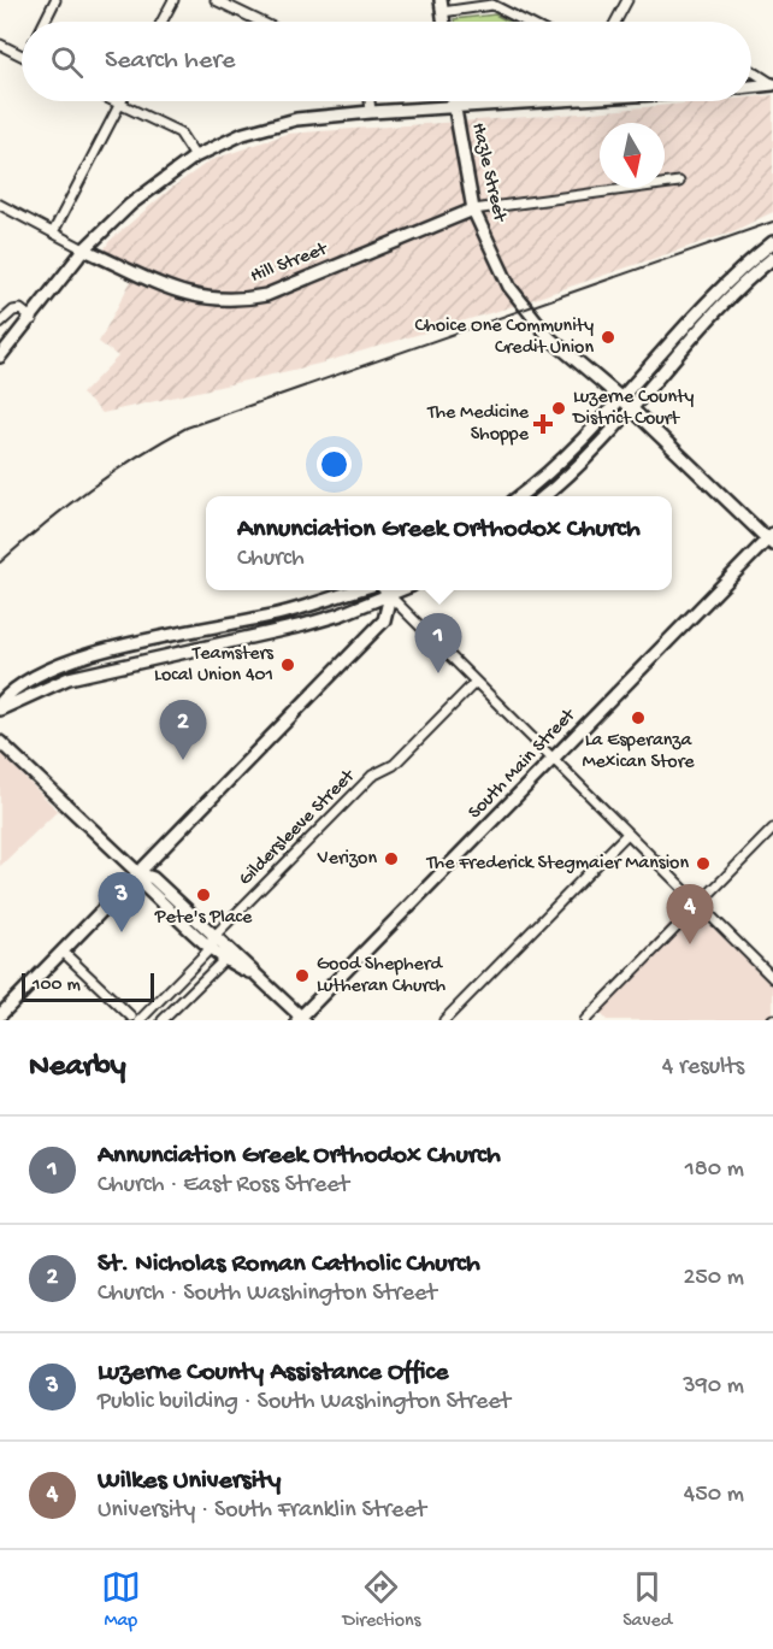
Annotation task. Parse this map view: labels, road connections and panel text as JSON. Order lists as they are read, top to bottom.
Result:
{
  "streets": {
    "main road": ["Hazle Street", "Hill Street", "South Main Street"],
    "street": ["Gildersleeve Street"]
  },
  "crossings": [
    ["Hazle Street", "Hill Street"],
    ["Hazle Street", "South Main Street"]
  ],
  "places": {
    "other": [
      "Choice One Community Credit Union",
      "Luzerne County District Court",
      "Teamsters Local Union 401",
      "La Esperanza Mexican Store",
      "Verizon",
      "The Frederick Stegmaier Mansion",
      "Pete's Place",
      "Good Shepherd Lutheran Church"
    ],
    "health": ["The Medicine Shoppe"]
  },
  "scale_bar": "100 m",
  "north": "bottom",
  "page": {
    "search": "Search here",
    "popup": ["Annunciation Greek Orthodox Church", "Church"],
    "pins": [
      "1",
      "2",
      "3",
      "4"
    ],
    "scale": "100 m",
    "heading": ["Nearby", "4 results"],
    "list": [
      {
        "mark": "1",
        "name": "Annunciation Greek Orthodox Church",
        "note": "Church · East Ross Street",
        "value": "180 m"
      },
      {
        "mark": "2",
        "name": "St. Nicholas Roman Catholic Church",
        "note": "Church · South Washington Street",
        "value": "250 m"
      },
      {
        "mark": "3",
        "name": "Luzerne County Assistance Office",
        "note": "Public building · South Washington Street",
        "value": "390 m"
      },
      {
        "mark": "4",
        "name": "Wilkes University",
        "note": "University · South Franklin Street",
        "value": "450 m"
      }
    ],
    "nav": ["Map", "Directions", "Saved"]
  }
}
